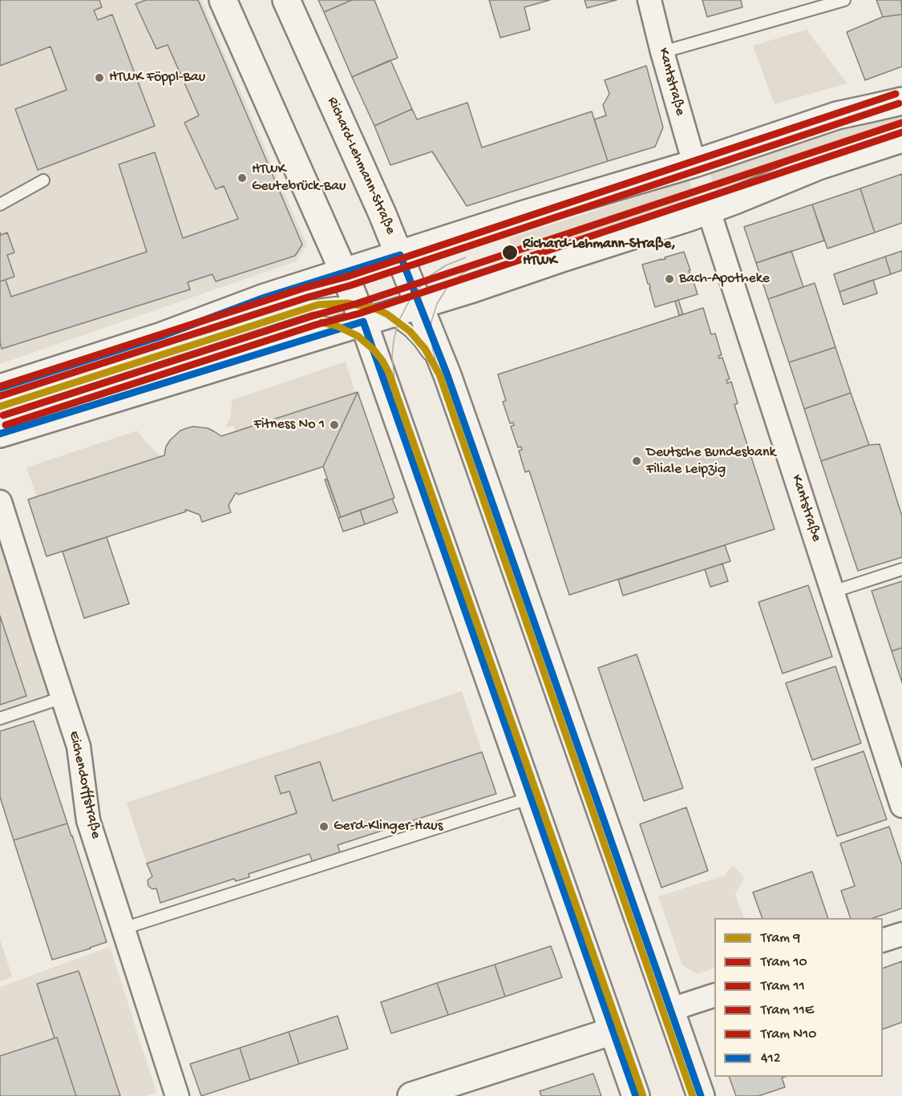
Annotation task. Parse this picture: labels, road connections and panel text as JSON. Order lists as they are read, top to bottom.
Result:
{
  "streets": {
    "main road": ["Richard-Lehmann-Straße"],
    "street": ["Kantstraße", "Eichendorffstraße"]
  },
  "places": [
    "HTWK Föppl-Bau",
    "HTWK Geutebrück-Bau",
    "Richard-Lehmann-Straße, HTWK",
    "Bach-Apotheke",
    "Fitness No 1",
    "Deutsche Bundesbank Filiale Leipzig",
    "Gerd-Klinger-Haus"
  ],
  "lines": [
    "tram line N10",
    "tram line 11",
    "tram line 10",
    "tram line 11E",
    "transit line 412",
    "tram line 9"
  ],
  "legend": [
    "Tram 9",
    "Tram 10",
    "Tram 11",
    "Tram 11E",
    "Tram N10",
    "412"
  ]
}
